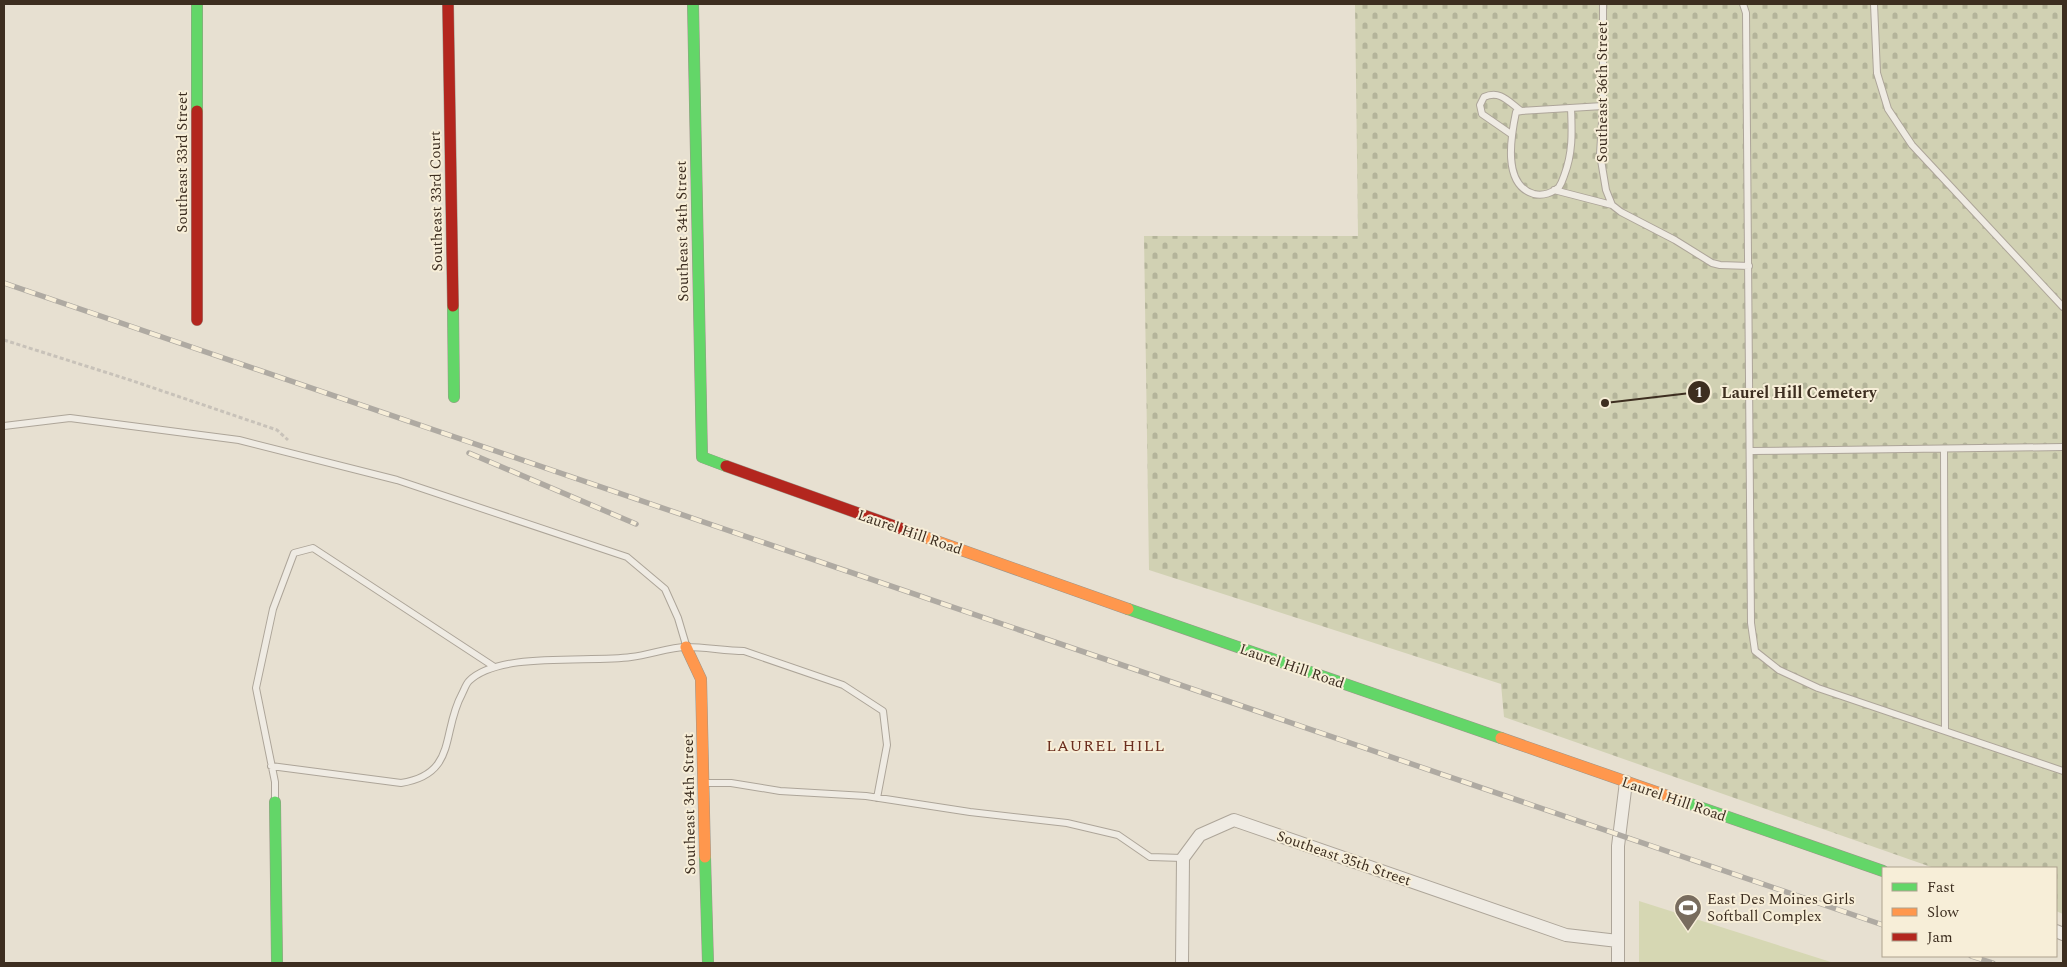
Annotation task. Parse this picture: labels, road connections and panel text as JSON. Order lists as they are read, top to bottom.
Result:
{
  "streets": {
    "street": [
      "Southeast 33rd Street",
      "Southeast 33rd Court",
      "Southeast 34th Street",
      "Laurel Hill Road",
      "Southeast 35th Street"
    ],
    "lane": ["Southeast 36th Street"]
  },
  "crossings": [
    ["Southeast 34th Street", "Laurel Hill Road"]
  ],
  "districts": ["LAUREL HILL"],
  "places": {
    "other": ["Laurel Hill Cemetery"],
    "sports": ["East Des Moines Girls Softball Complex"]
  },
  "legend": ["Fast", "Slow", "Jam"]
}
